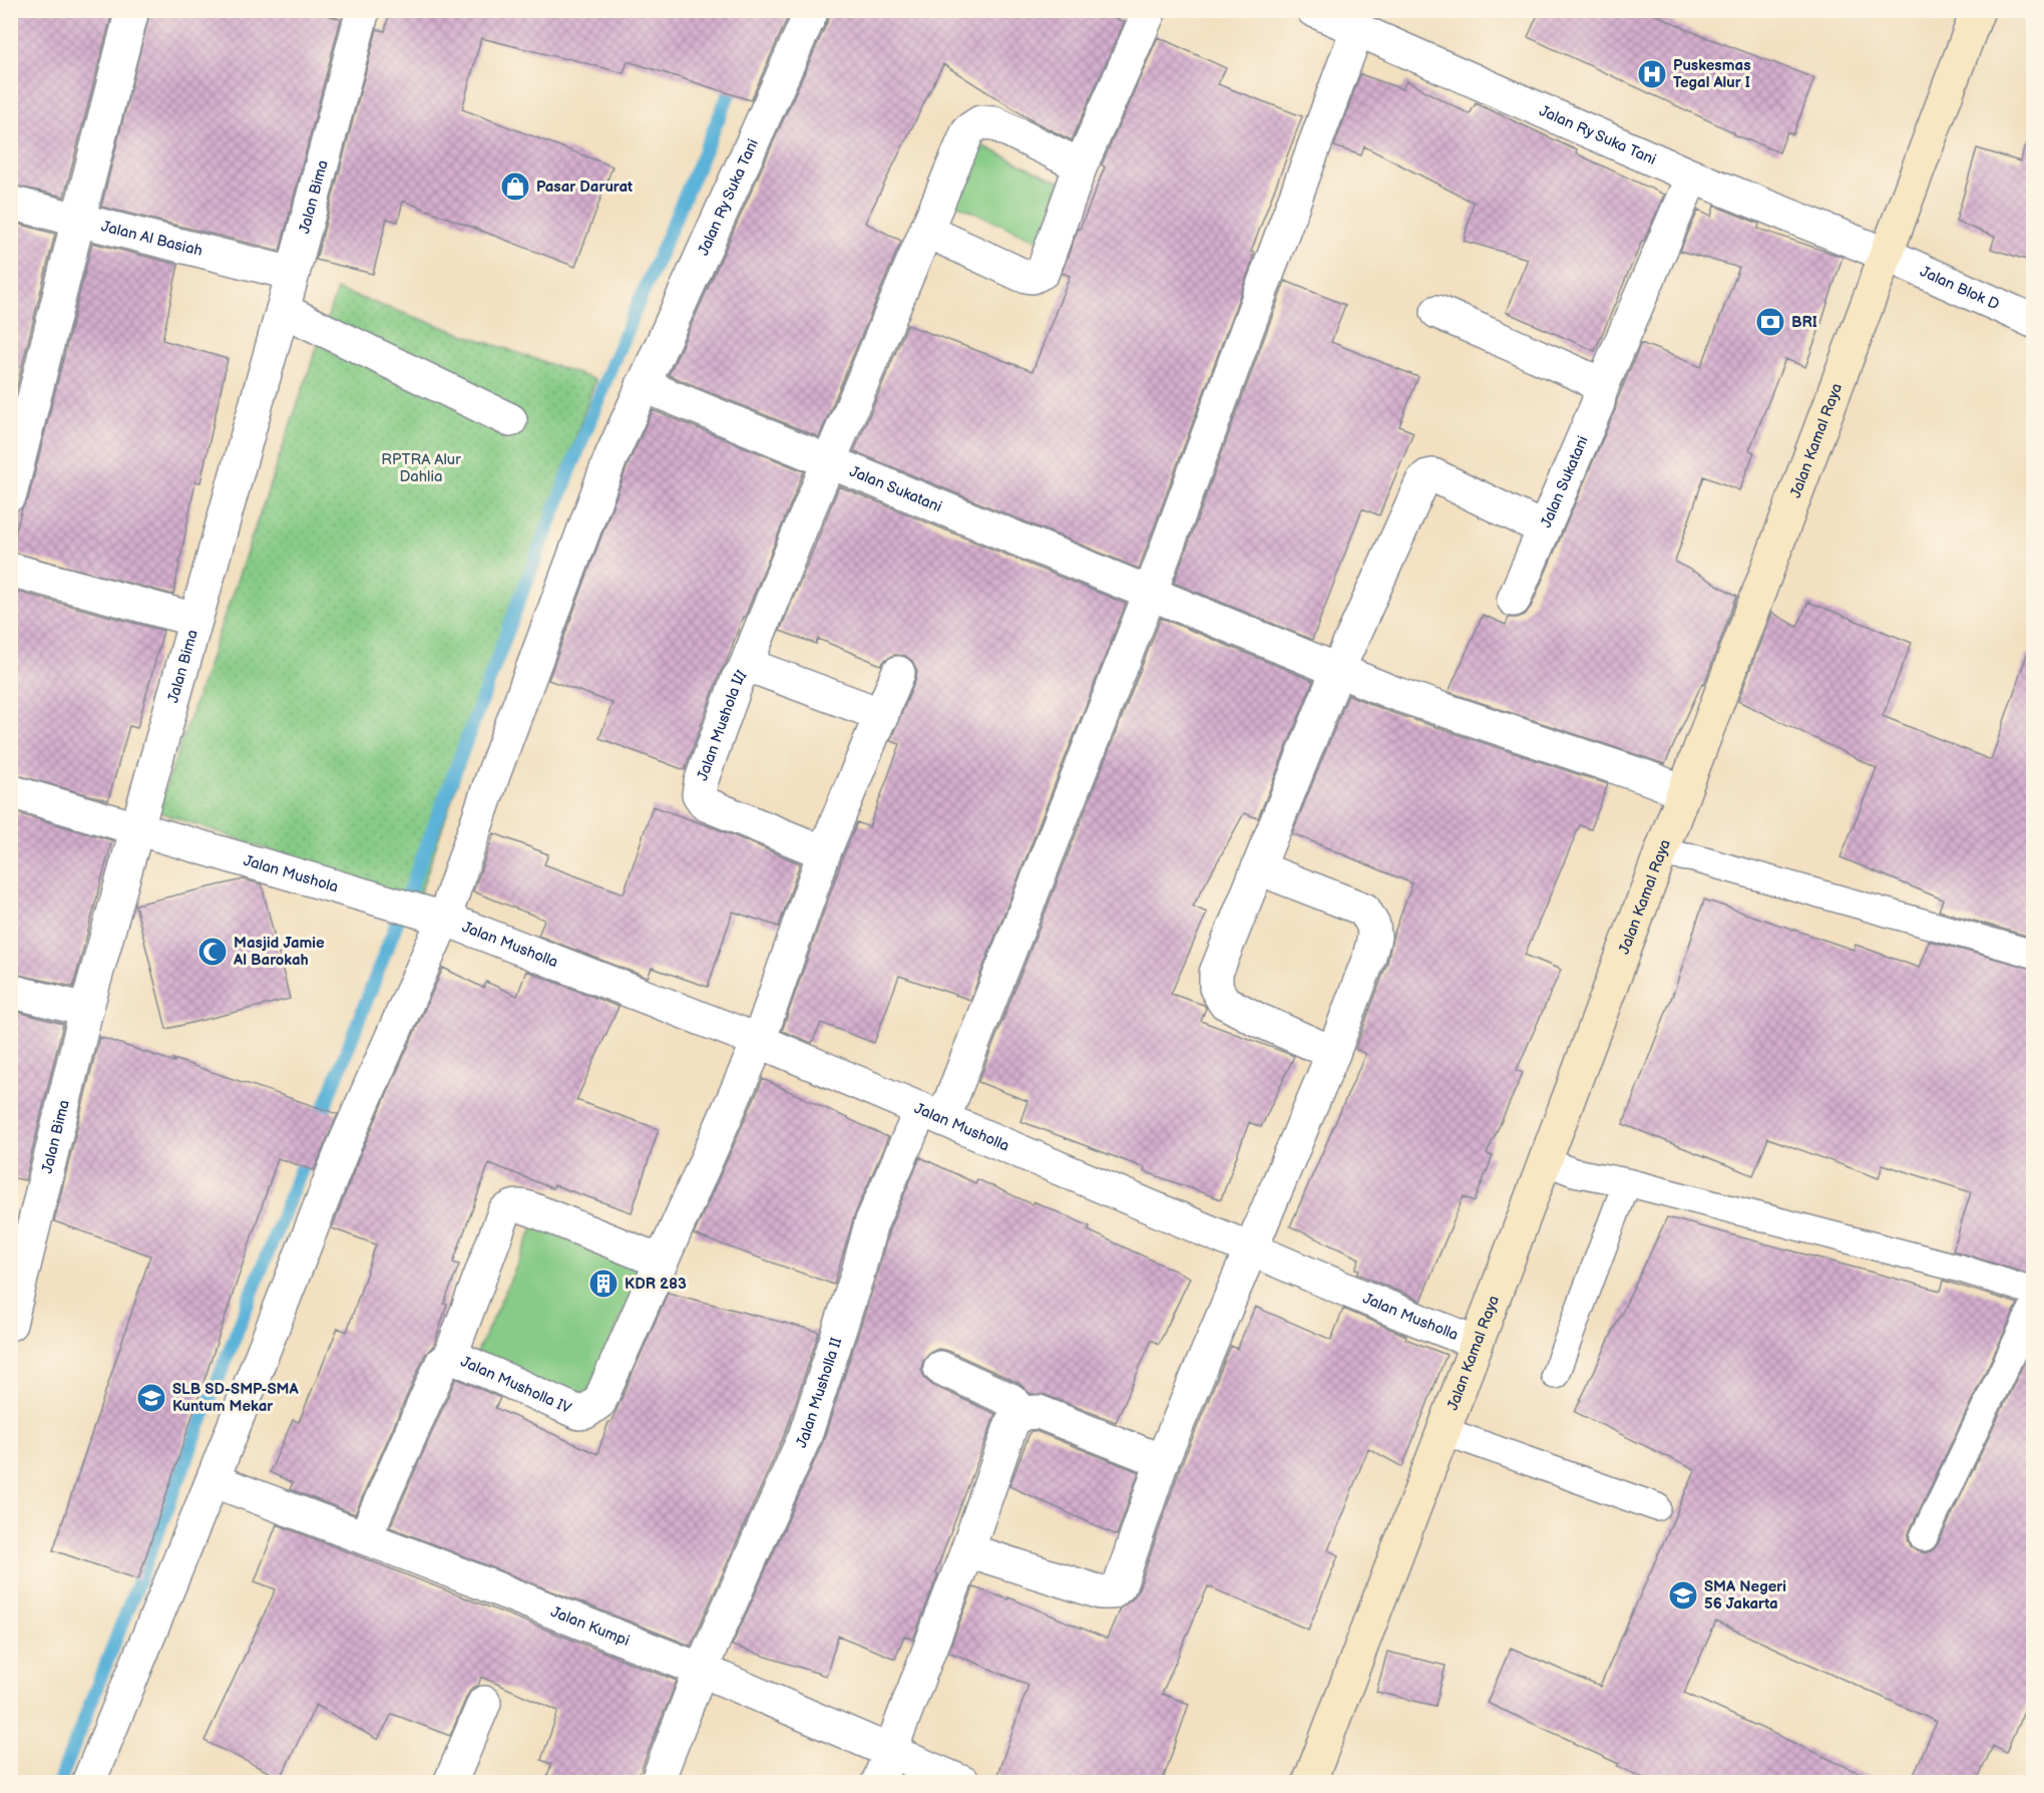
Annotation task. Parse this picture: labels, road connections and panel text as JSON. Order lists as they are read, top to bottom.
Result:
{
  "streets": {
    "main road": ["Jalan Kamal Raya"],
    "street": [
      "Jalan Ry Suka Tani",
      "Jalan Bima",
      "Jalan Al Basiah",
      "Jalan Blok D",
      "Jalan Sukatani",
      "Jalan Mushola III",
      "Jalan Mushola",
      "Jalan Musholla",
      "Jalan Musholla IV",
      "Jalan Musholla II",
      "Jalan Kumpi"
    ]
  },
  "crossings": [
    ["Jalan Ry Suka Tani", "Jalan Blok D"],
    ["Jalan Ry Suka Tani", "Jalan Kamal Raya"],
    ["Jalan Ry Suka Tani", "Jalan Sukatani"],
    ["Jalan Ry Suka Tani", "Jalan Mushola"],
    ["Jalan Ry Suka Tani", "Jalan Musholla"],
    ["Jalan Bima", "Jalan Al Basiah"],
    ["Jalan Bima", "Jalan Mushola"],
    ["Jalan Blok D", "Jalan Kamal Raya"],
    ["Jalan Kamal Raya", "Jalan Sukatani"],
    ["Jalan Kamal Raya", "Jalan Musholla"],
    ["Jalan Sukatani", "Jalan Musholla II"],
    ["Jalan Mushola", "Jalan Musholla"],
    ["Jalan Musholla", "Jalan Musholla IV"],
    ["Jalan Musholla", "Jalan Musholla II"],
    ["Jalan Musholla IV", "Jalan Kumpi"],
    ["Jalan Musholla II", "Jalan Kumpi"]
  ],
  "parks": ["RPTRA Alur Dahlia"],
  "places": {
    "hospital": ["Puskesmas Tegal Alur I"],
    "shop": ["Pasar Darurat"],
    "bank": ["BRI"],
    "mosque": ["Masjid Jamie Al Barokah"],
    "building": ["KDR 283"],
    "school or university": ["SLB SD-SMP-SMA Kuntum Mekar", "SMA Negeri 56 Jakarta"]
  }
}
